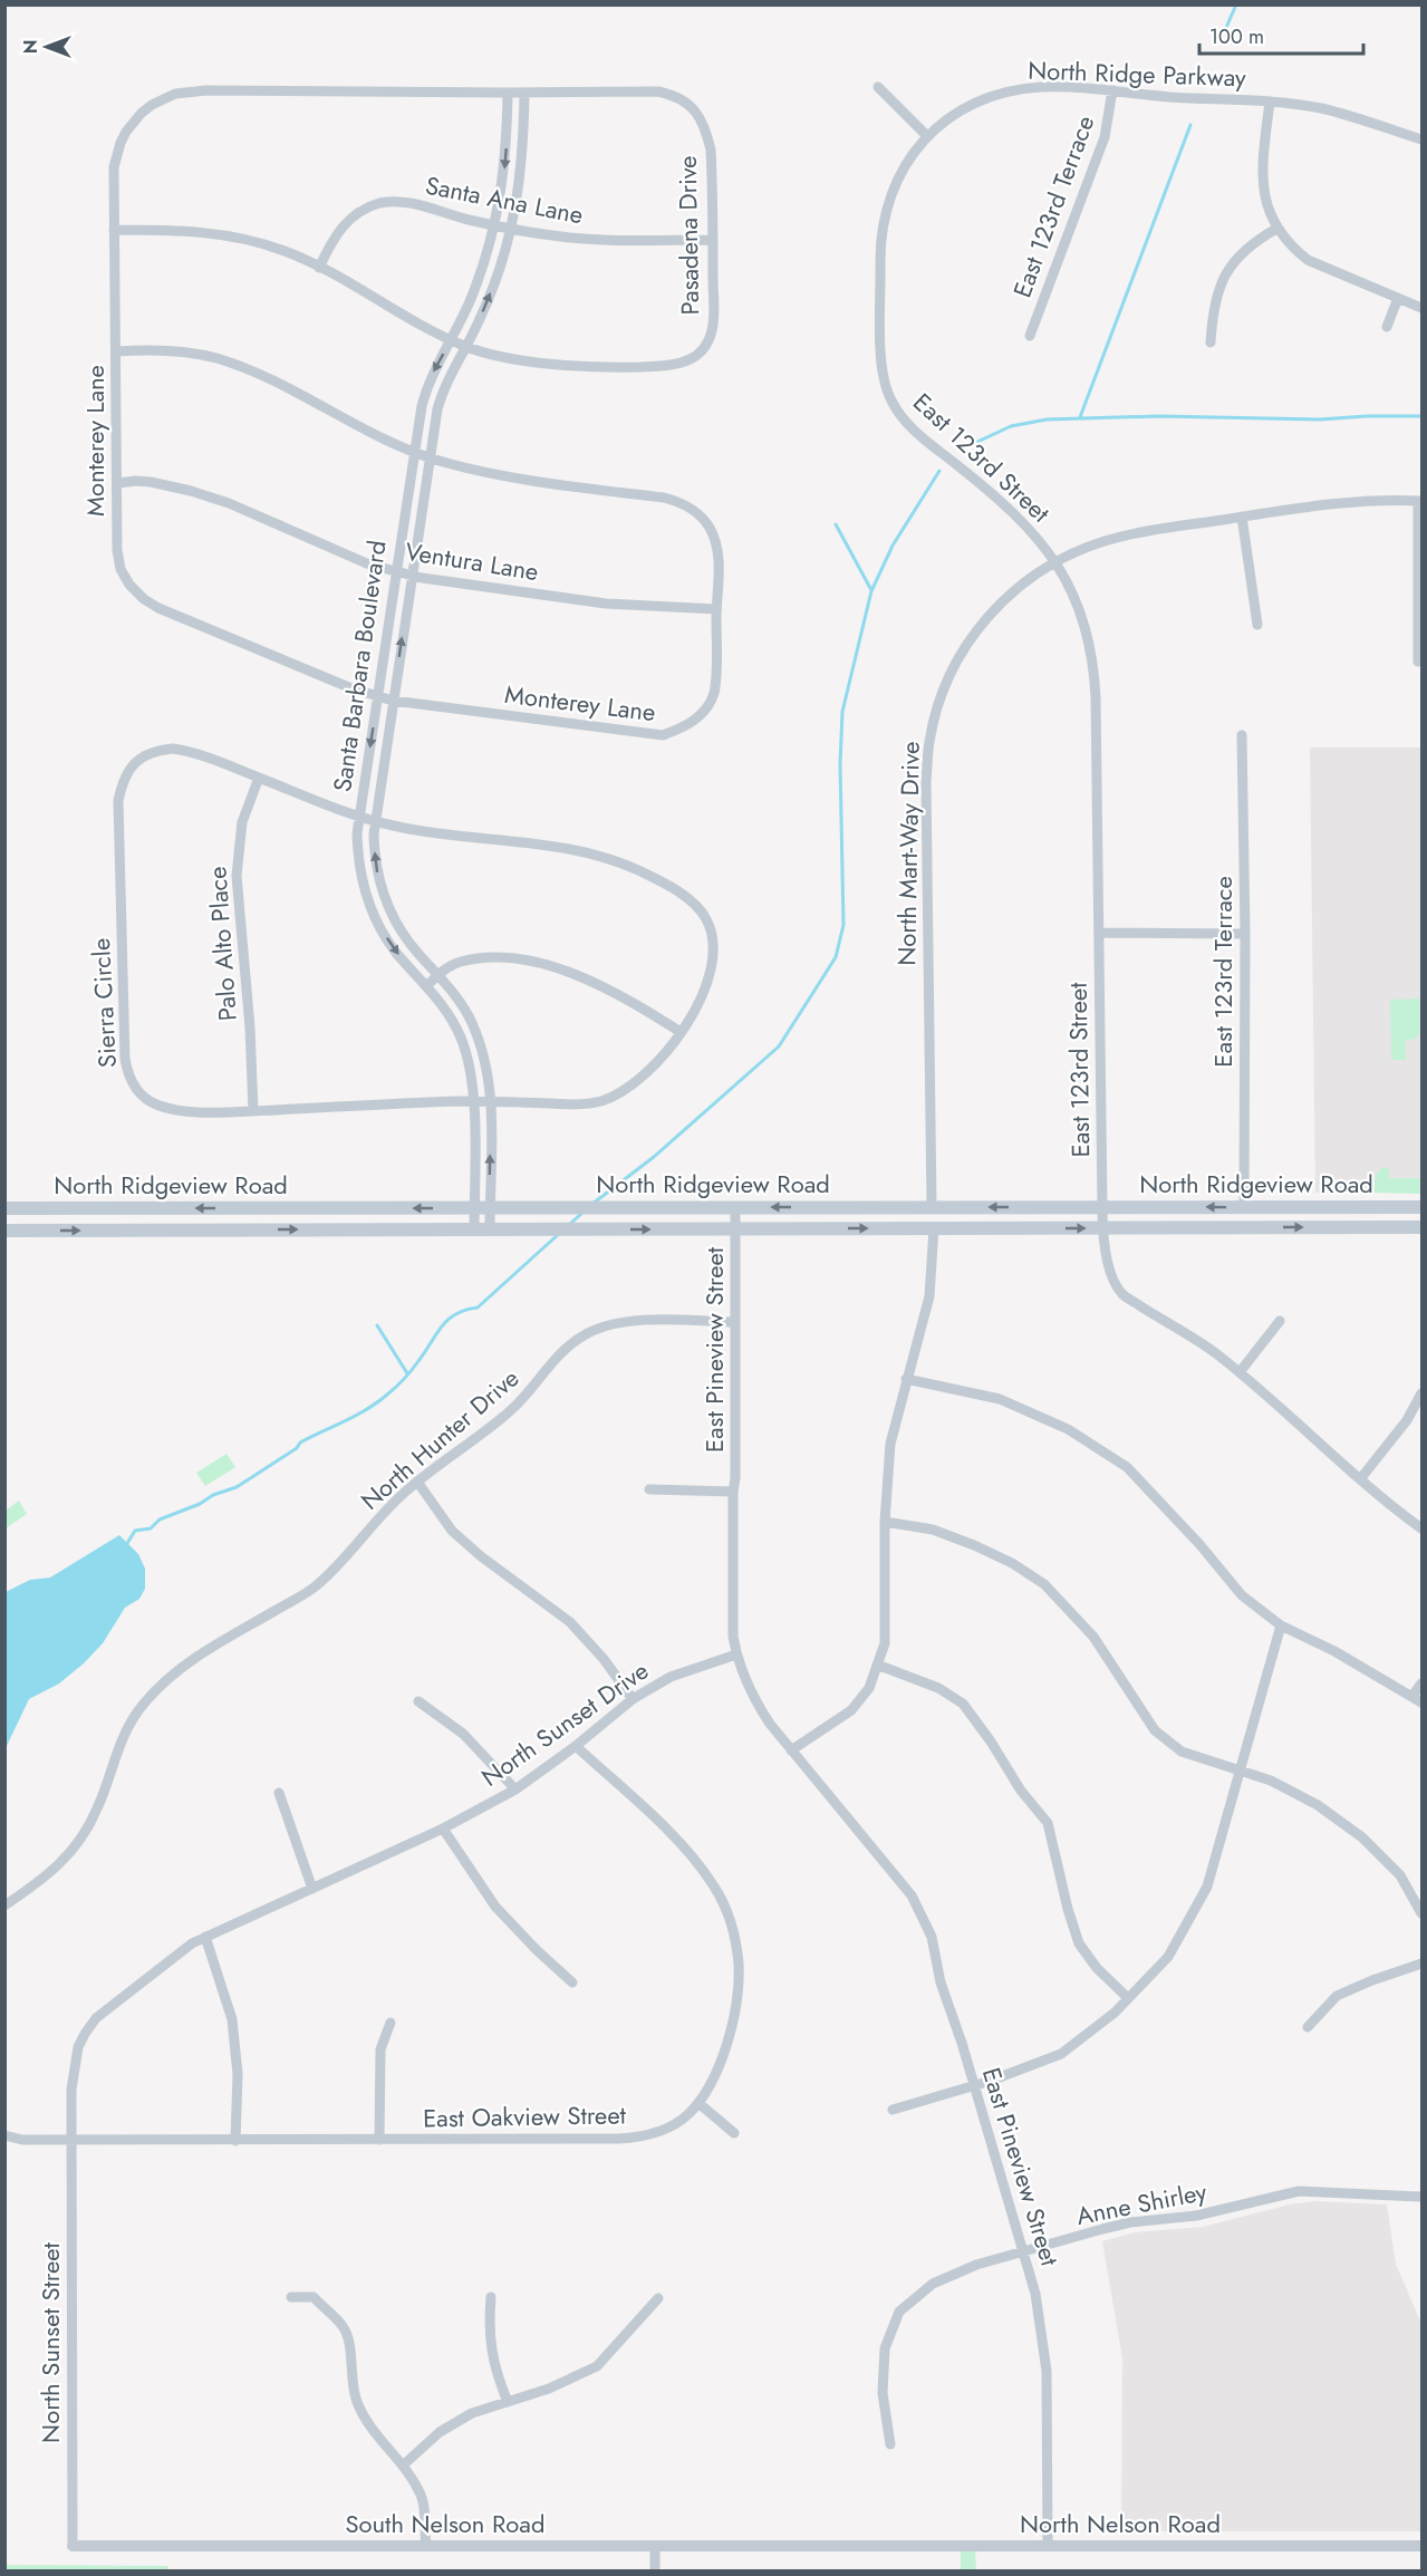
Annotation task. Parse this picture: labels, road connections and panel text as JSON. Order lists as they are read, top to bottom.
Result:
{
  "streets": {
    "main road": ["North Ridgeview Road"],
    "street": [
      "North Ridge Parkway",
      "Santa Ana Lane",
      "East 123rd Terrace",
      "Pasadena Drive",
      "Monterey Lane",
      "East 123rd Street",
      "Ventura Lane",
      "Santa Barbara Boulevard",
      "North Mart-Way Drive",
      "Palo Alto Place",
      "Sierra Circle",
      "East Pineview Street",
      "North Hunter Drive",
      "North Sunset Drive",
      "East Oakview Street",
      "Anne Shirley",
      "North Sunset Street",
      "South Nelson Road",
      "North Nelson Road"
    ]
  },
  "crossings": [
    ["North Ridge Parkway", "East 123rd Terrace"],
    ["North Ridge Parkway", "East 123rd Street"],
    ["Santa Ana Lane", "Pasadena Drive"],
    ["Santa Ana Lane", "Santa Barbara Boulevard"],
    ["East 123rd Terrace", "North Ridgeview Road"],
    ["Pasadena Drive", "Monterey Lane"],
    ["Pasadena Drive", "Santa Barbara Boulevard"],
    ["Monterey Lane", "Ventura Lane"],
    ["Monterey Lane", "Santa Barbara Boulevard"],
    ["East 123rd Street", "North Mart-Way Drive"],
    ["East 123rd Street", "North Ridgeview Road"],
    ["Ventura Lane", "Santa Barbara Boulevard"],
    ["Santa Barbara Boulevard", "Sierra Circle"],
    ["Santa Barbara Boulevard", "North Ridgeview Road"],
    ["North Mart-Way Drive", "North Ridgeview Road"],
    ["Palo Alto Place", "Sierra Circle"],
    ["North Ridgeview Road", "East Pineview Street"],
    ["East Pineview Street", "North Hunter Drive"],
    ["East Pineview Street", "North Sunset Drive"],
    ["East Pineview Street", "Anne Shirley"],
    ["East Pineview Street", "North Nelson Road"],
    ["North Sunset Drive", "East Oakview Street"],
    ["North Sunset Drive", "North Sunset Street"],
    ["East Oakview Street", "North Sunset Street"],
    ["North Sunset Street", "South Nelson Road"],
    ["South Nelson Road", "North Nelson Road"]
  ],
  "scale_bar": "100 m",
  "north": "left"
}
